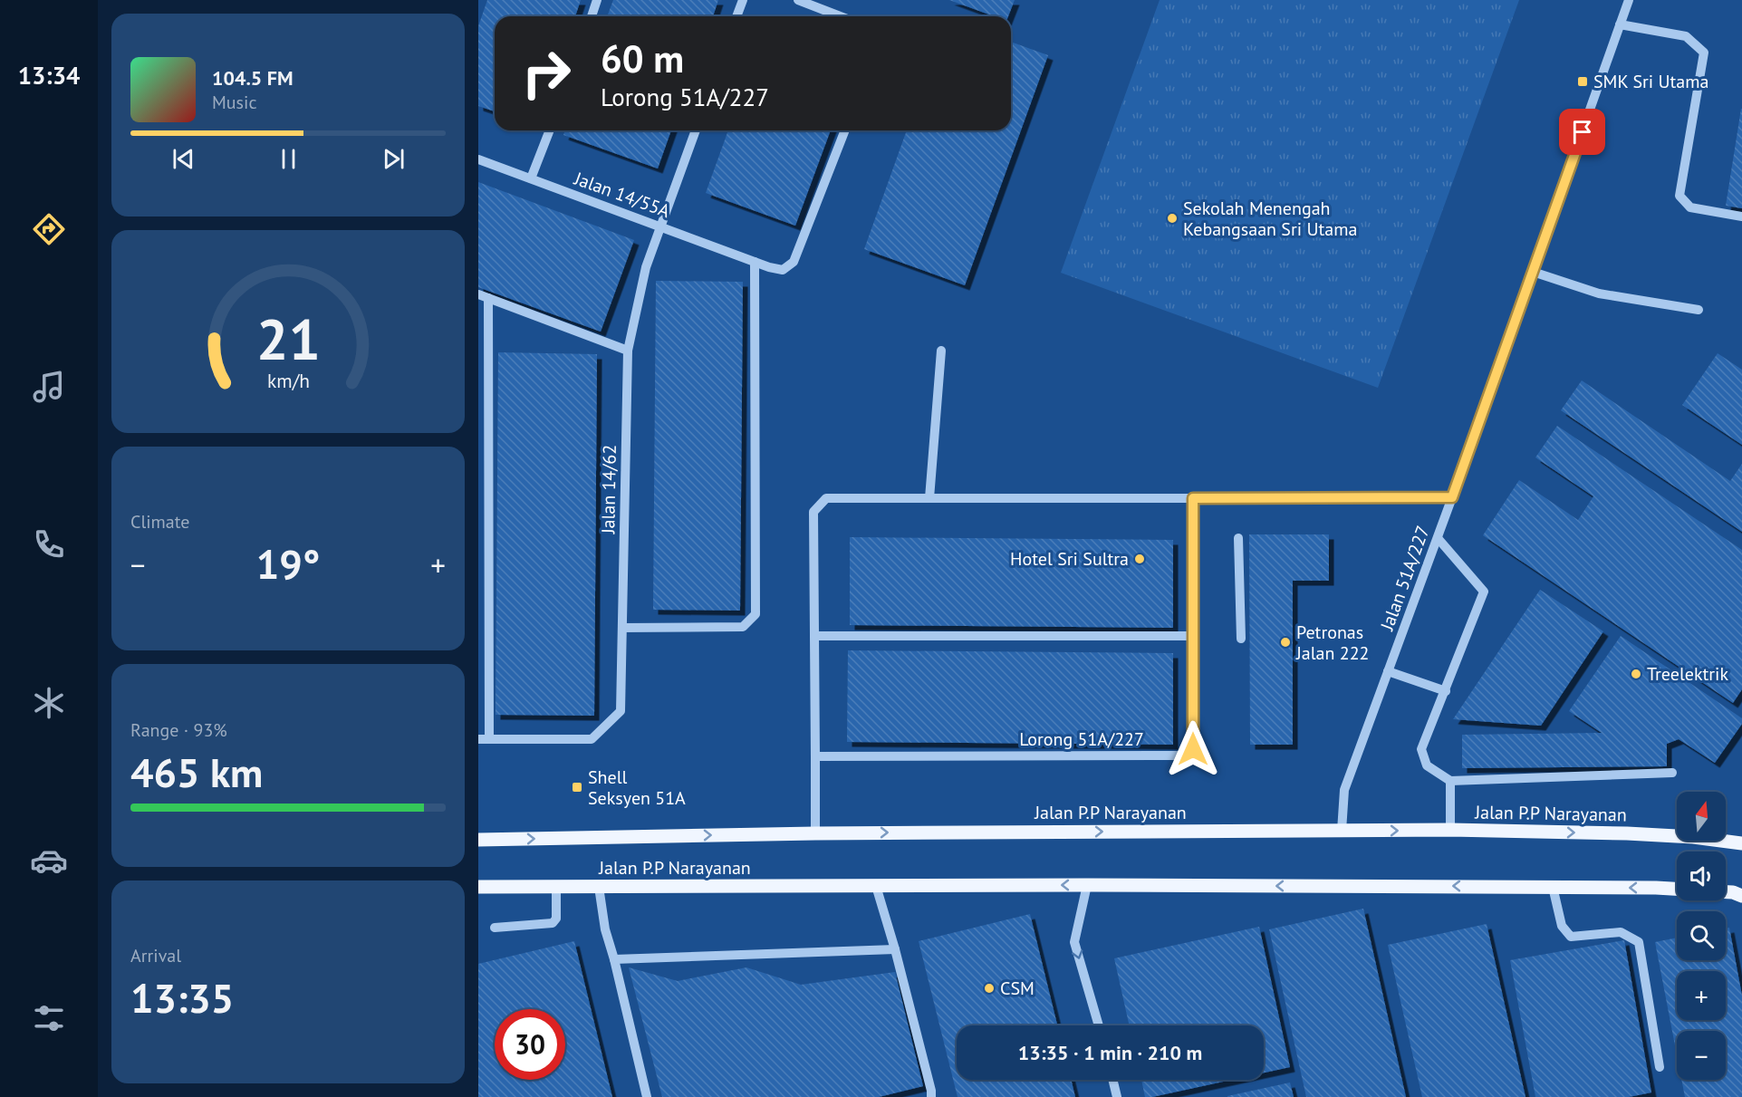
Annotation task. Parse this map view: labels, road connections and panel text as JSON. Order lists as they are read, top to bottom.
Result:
{
  "streets": {
    "main road": ["Jalan P.P Narayanan"],
    "street": [
      "Jalan 14/55A",
      "Jalan 14/62",
      "Jalan 51A/227",
      "Lorong 51A/227"
    ]
  },
  "crossings": [
    ["Jalan 14/55A", "Jalan 14/62"],
    ["Jalan 51A/227", "Jalan P.P Narayanan"]
  ],
  "places": {
    "transit": ["SMK Sri Utama", "Shell Seksyen 51A"],
    "other": [
      "Sekolah Menengah Kebangsaan Sri Utama",
      "Hotel Sri Sultra",
      "Petronas Jalan 222",
      "Treelektrik",
      "CSM"
    ]
  },
  "north": "top",
  "page": {
    "tabs": "13:34",
    "turn": ["60 m", "Lorong 51A/227"],
    "song": ["104.5 FM", "Music"],
    "tile": [
      "Climate",
      ["Range · 93%", "465 km"],
      ["Arrival", "13:35"]
    ],
    "heat": ["−", "19°", "+"],
    "map_buttons": ["+", "−"],
    "limit": "30",
    "trip": "13:35 · 1 min · 210 m",
    "gauge": ["21", "km/h"]
  }
}
